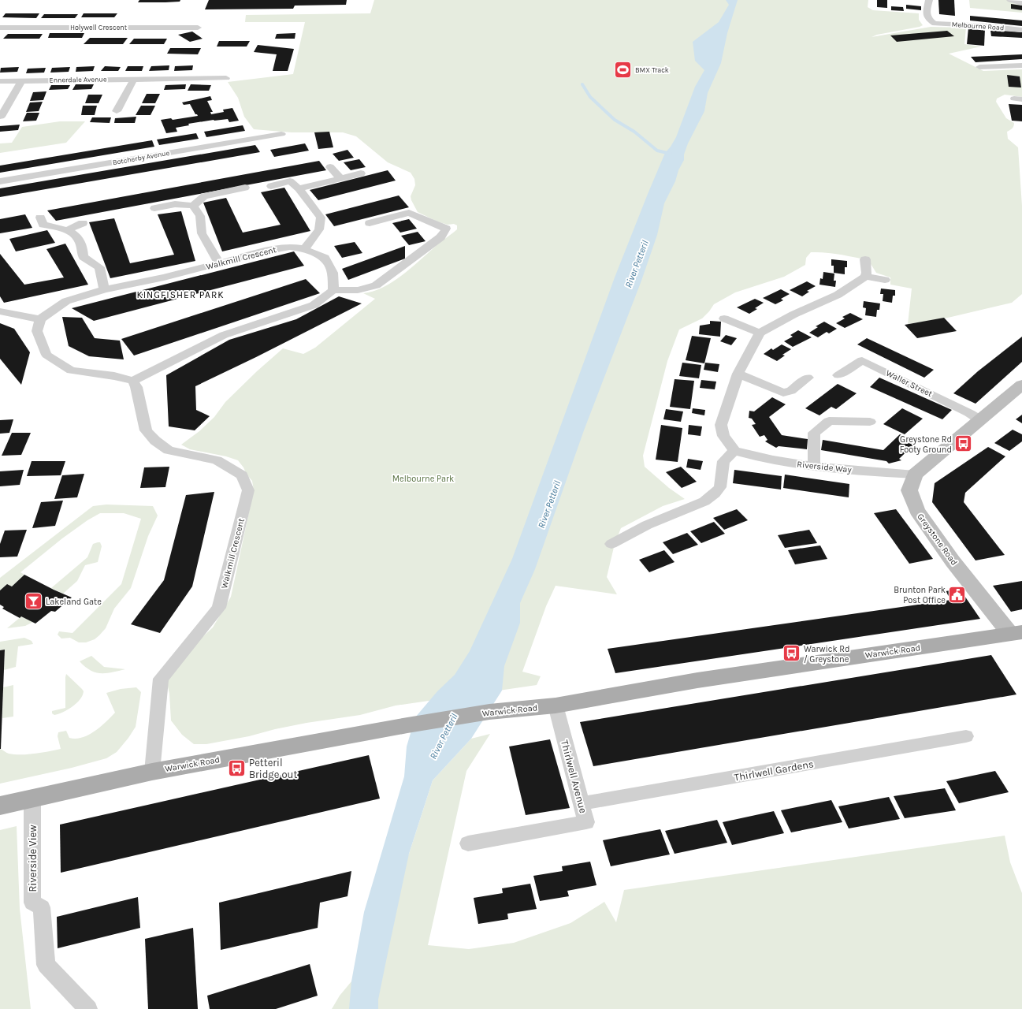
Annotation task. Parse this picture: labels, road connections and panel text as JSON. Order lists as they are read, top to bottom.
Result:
{
  "streets": {
    "main road": ["Warwick Road"],
    "street": [
      "Melbourne Road",
      "Holywell Crescent",
      "Ennerdale Avenue",
      "Botcherby Avenue",
      "Walkmill Crescent",
      "Waller Street",
      "Riverside Way",
      "Greystone Road",
      "Thirlwell Gardens",
      "Thirlwell Avenue",
      "Riverside View"
    ]
  },
  "crossings": [
    ["Walkmill Crescent", "Warwick Road"],
    ["Riverside Way", "Greystone Road"],
    ["Greystone Road", "Warwick Road"],
    ["Warwick Road", "Thirlwell Avenue"],
    ["Warwick Road", "Riverside View"],
    ["Thirlwell Gardens", "Thirlwell Avenue"]
  ],
  "districts": ["KINGFISHER PARK"],
  "water": ["River Petteril"],
  "parks": ["Melbourne Park"],
  "places": {
    "sports": ["BMX Track"],
    "bus stop": ["Greystone Rd Footy Ground", "Warwick Rd / Greystone", "Petteril Bridge out"],
    "public building": ["Brunton Park Post Office"],
    "bar": ["Lakeland Gate"]
  }
}
